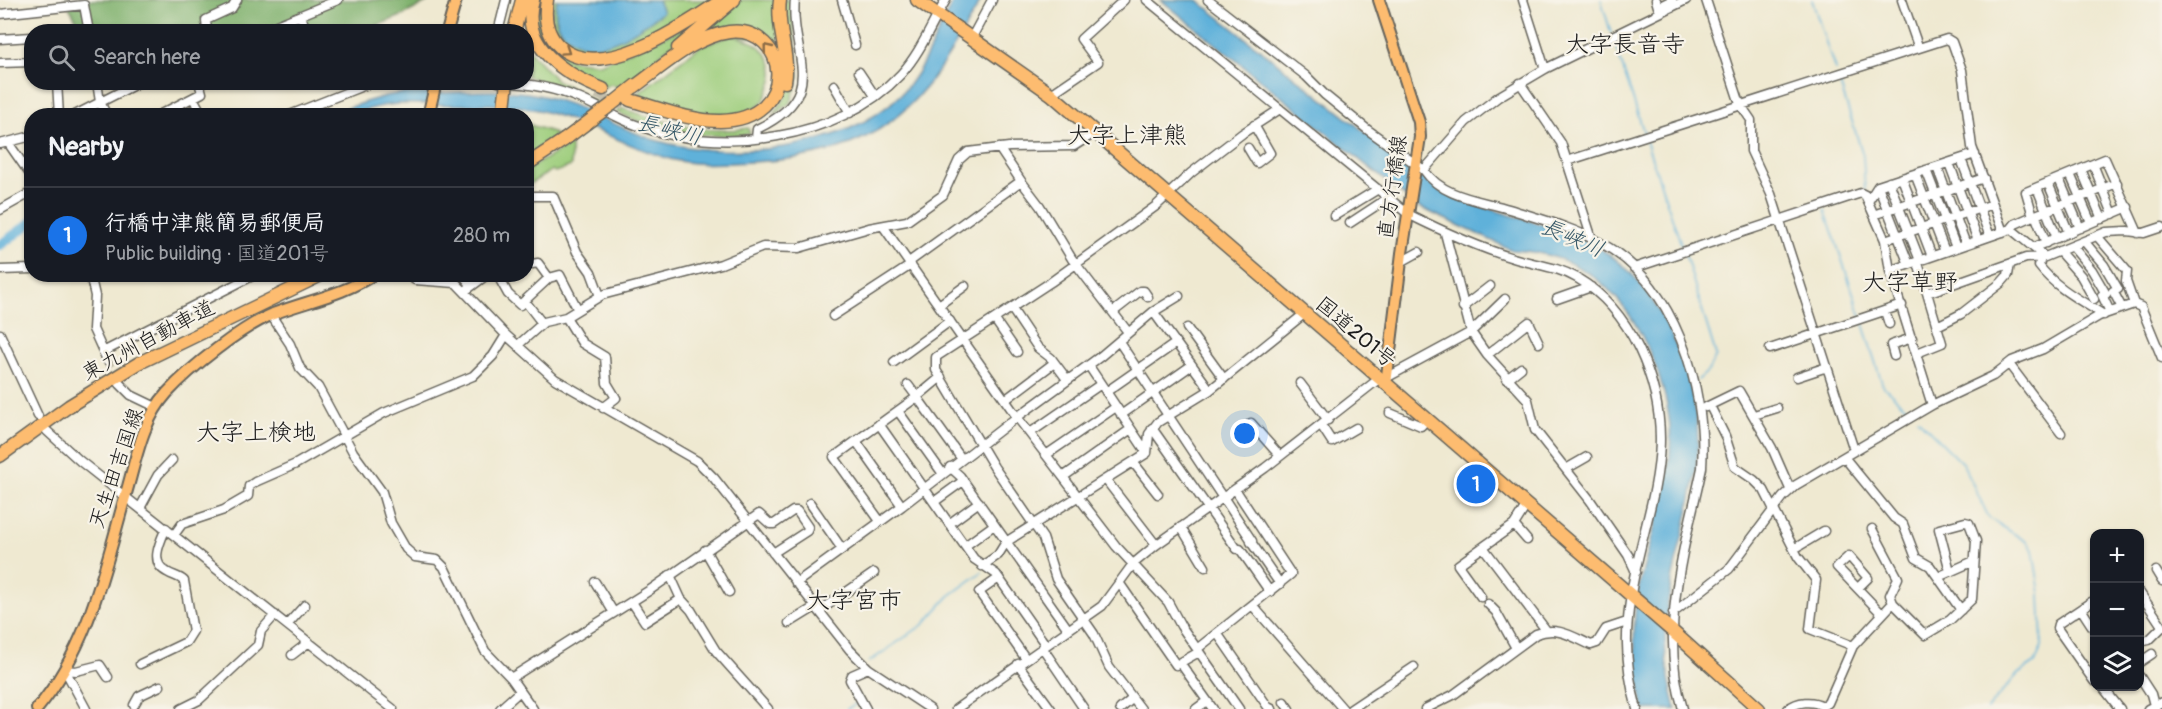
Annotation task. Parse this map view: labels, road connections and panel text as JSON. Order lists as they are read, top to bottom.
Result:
{
  "streets": {
    "highway": ["国道201号", "東九州自動車道"],
    "main road": ["直方行橋線", "天生田吉国線"]
  },
  "crossings": [
    ["直方行橋線", "国道201号"]
  ],
  "districts": [
    "大字長音寺",
    "大字上津熊",
    "大字草野",
    "大字上検地",
    "大字宮市"
  ],
  "water": ["長峡川"],
  "page": {
    "search": "Search here",
    "heading": "Nearby",
    "list": [
      {
        "mark": "1",
        "name": "行橋中津熊簡易郵便局",
        "note": "Public building · 国道201号",
        "value": "280 m"
      }
    ],
    "pins": "1",
    "map_buttons": ["+", "−"]
  }
}
